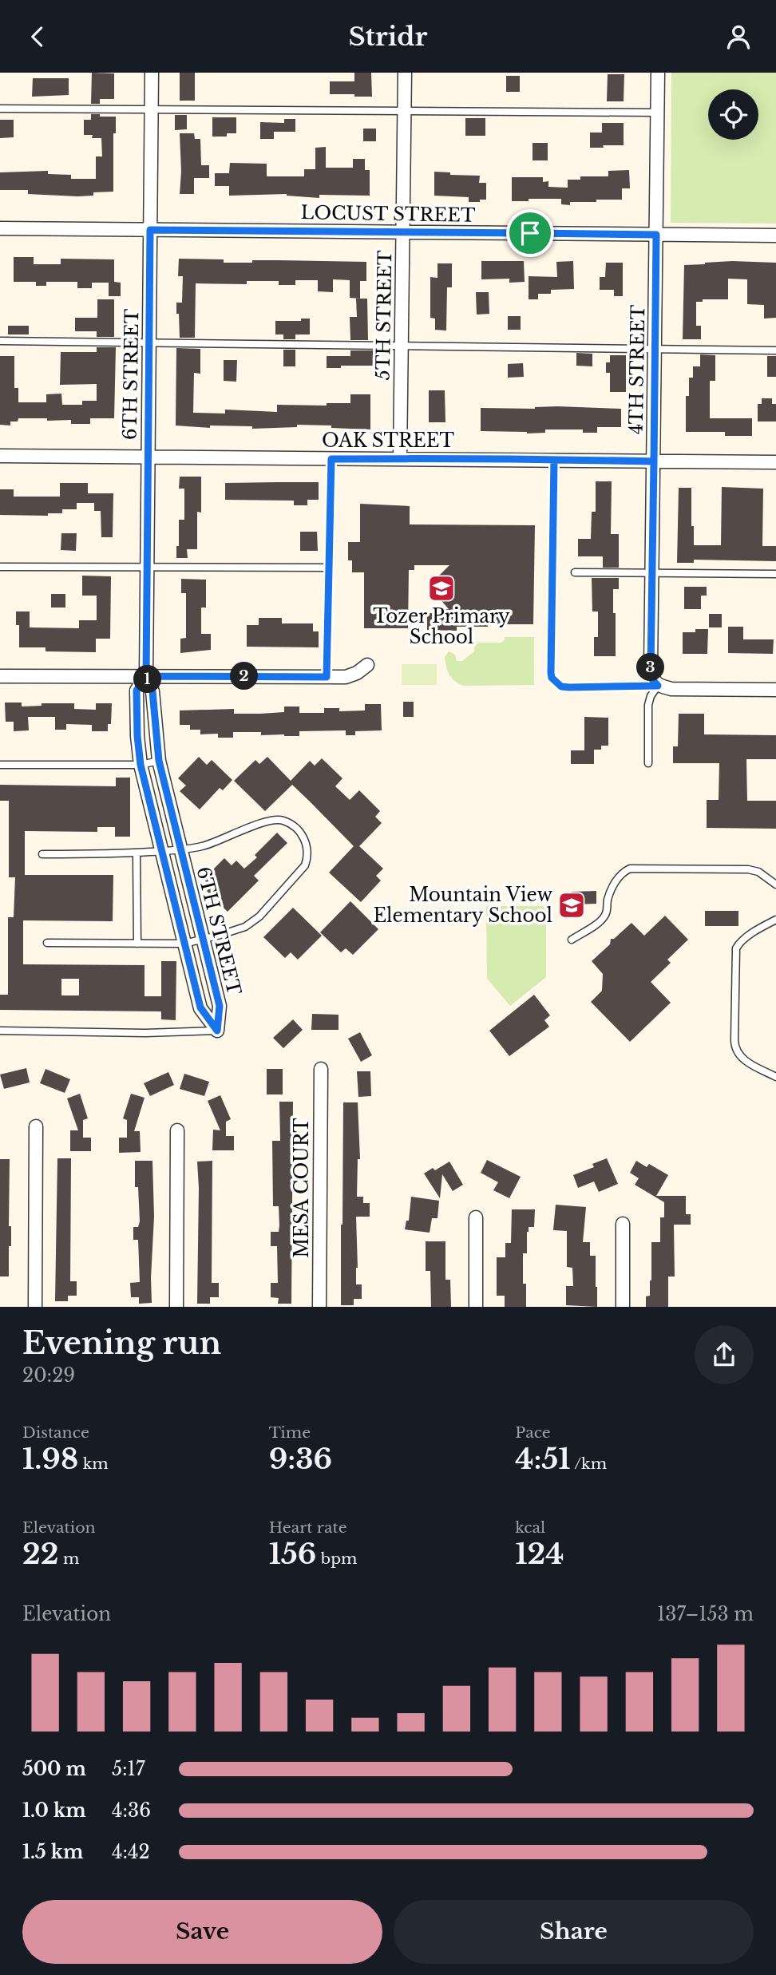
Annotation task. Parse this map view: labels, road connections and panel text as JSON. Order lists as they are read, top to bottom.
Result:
{
  "streets": {
    "street": [
      "LOCUST STREET",
      "5TH STREET",
      "4TH STREET",
      "6TH STREET",
      "OAK STREET",
      "MESA COURT"
    ]
  },
  "crossings": [
    ["LOCUST STREET", "5TH STREET"],
    ["LOCUST STREET", "4TH STREET"],
    ["LOCUST STREET", "6TH STREET"],
    ["5TH STREET", "OAK STREET"],
    ["4TH STREET", "OAK STREET"],
    ["6TH STREET", "OAK STREET"]
  ],
  "places": {
    "school or university": ["Tozer Primary School", "Mountain View Elementary School"]
  },
  "page": {
    "header": "Stridr",
    "pins": ["3", "2", "1"],
    "heading": ["Evening run", "20:29"],
    "stats": [
      ["Distance", "1.98 km"],
      ["Time", "9:36"],
      ["Pace", "4:51 /km"],
      ["Elevation", "22 m"],
      ["Heart rate", "156 bpm"],
      ["kcal", "124"]
    ],
    "chart": ["Elevation", "137–153 m"],
    "list": [
      {
        "name": "500 m",
        "note": "5:17"
      },
      {
        "name": "1.0 km",
        "note": "4:36"
      },
      {
        "name": "1.5 km",
        "note": "4:42"
      }
    ],
    "buttons": ["Save", "Share"]
  }
}
